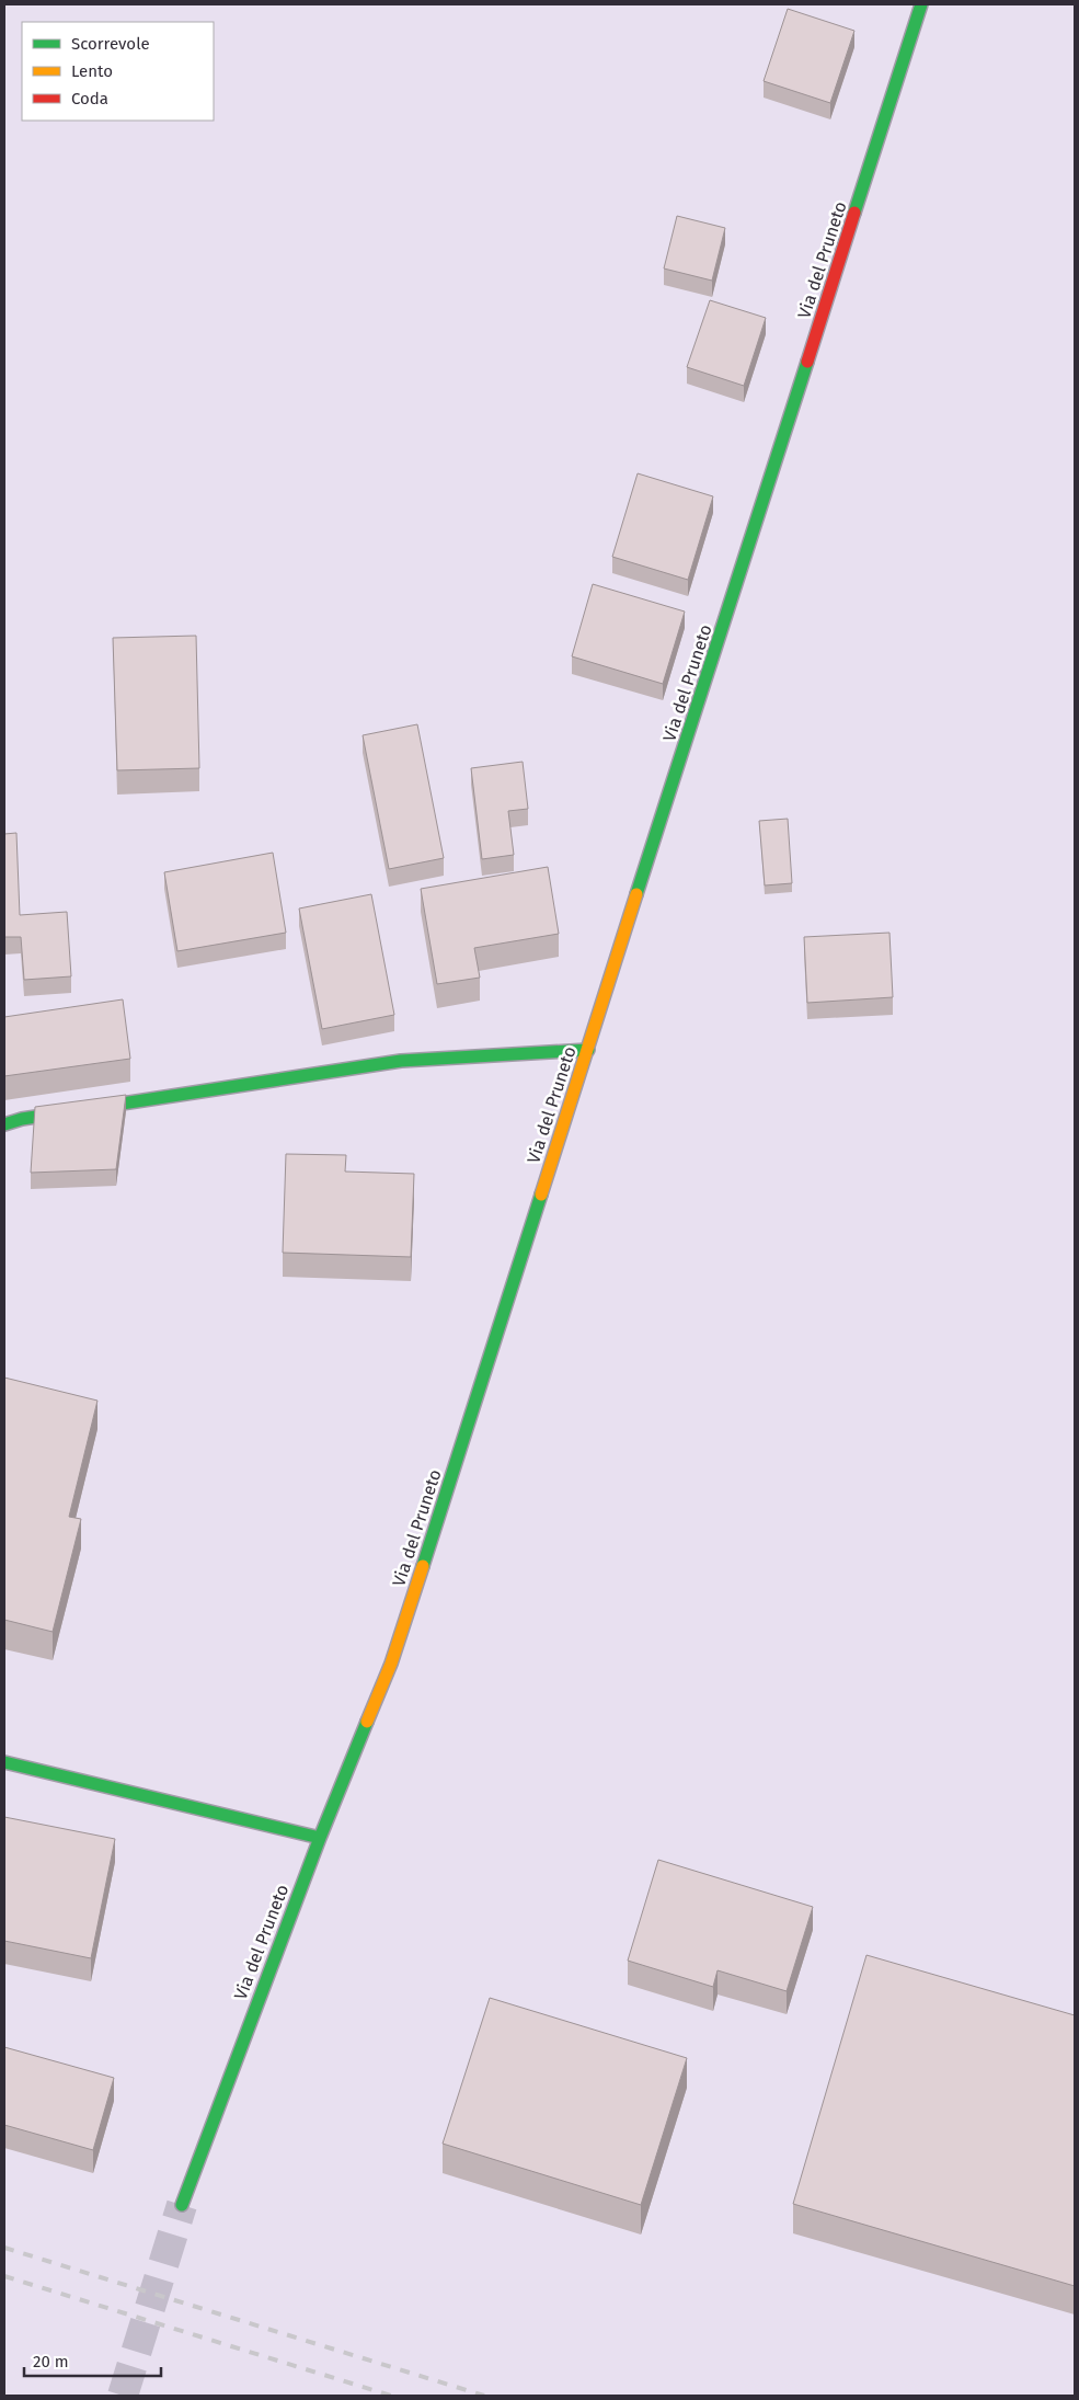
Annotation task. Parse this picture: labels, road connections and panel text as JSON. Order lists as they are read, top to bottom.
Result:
{
  "streets": {
    "street": ["Via del Pruneto"]
  },
  "legend": ["Scorrevole", "Lento", "Coda"],
  "scale_bar": "20 m"
}
